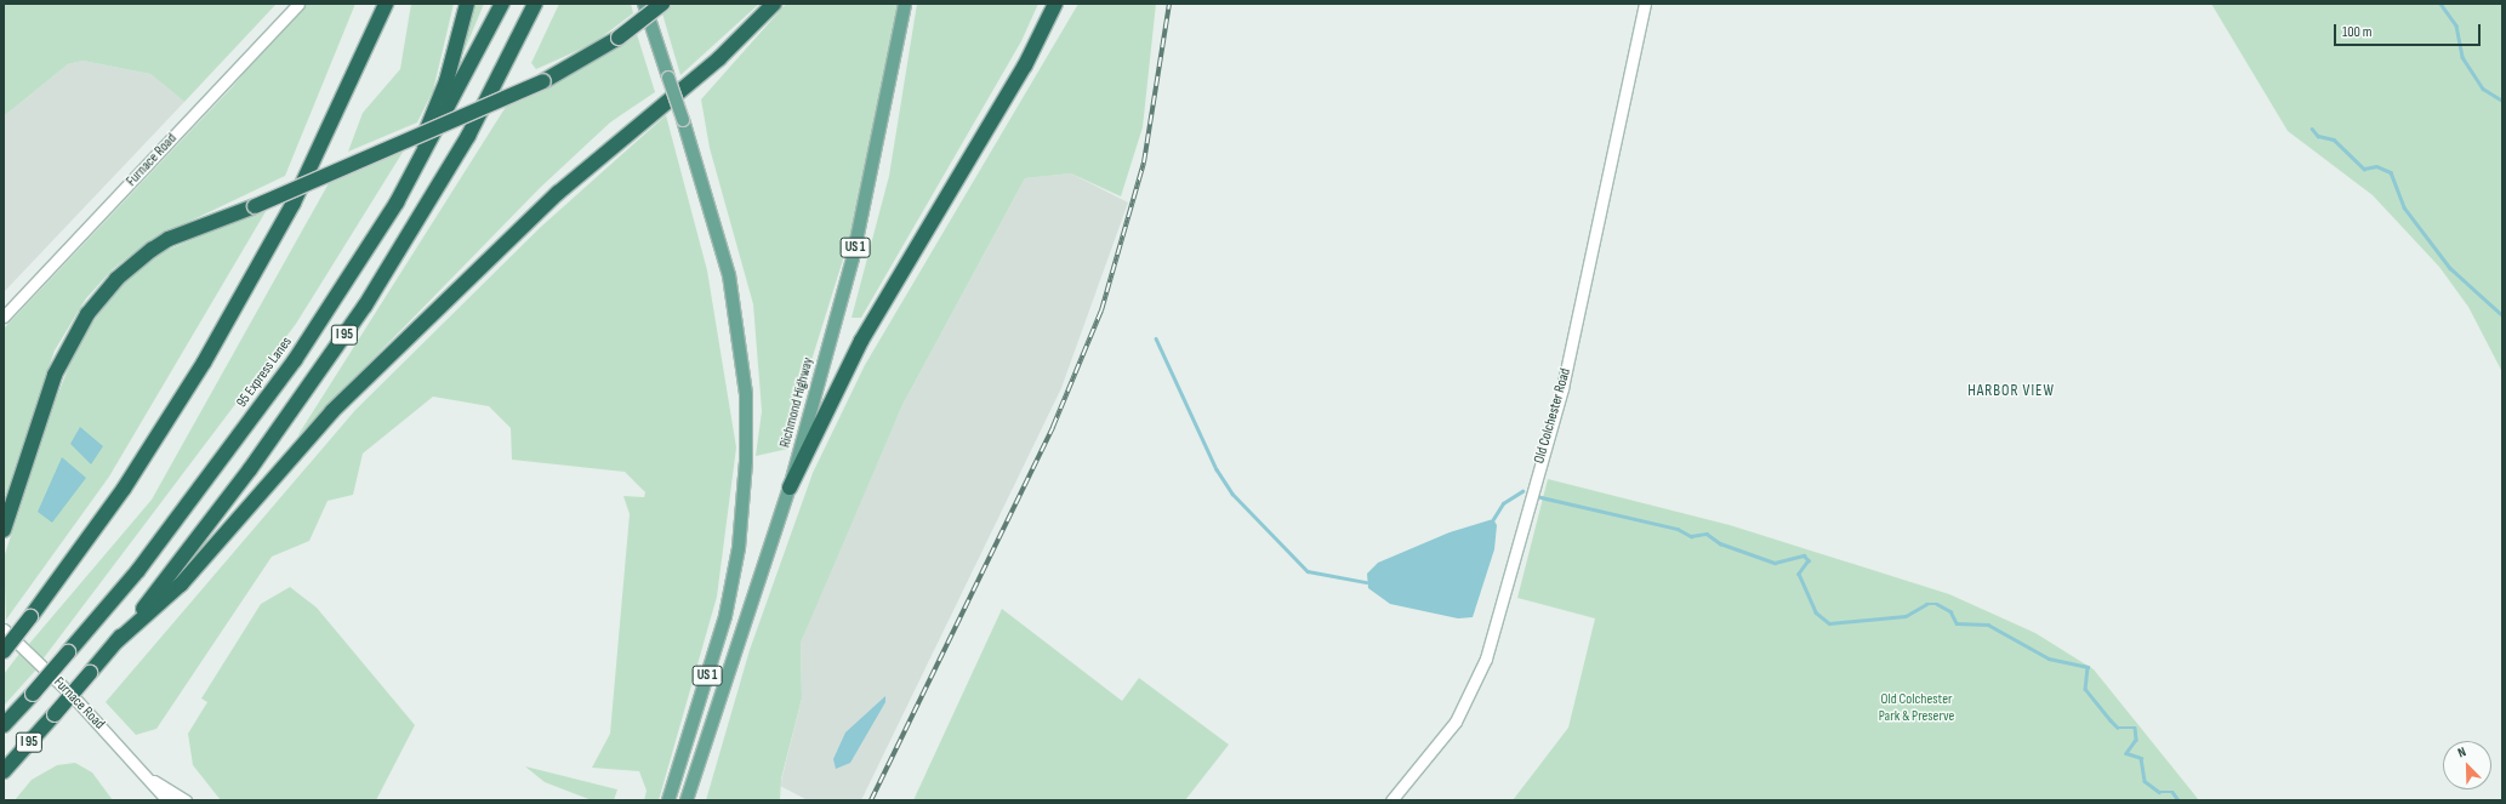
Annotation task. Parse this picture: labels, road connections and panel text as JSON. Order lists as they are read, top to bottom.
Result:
{
  "streets": {
    "highway": ["I 95", "95 Express Lanes"],
    "main road": ["US 1", "Richmond Highway"],
    "street": ["Furnace Road", "Old Colchester Road"]
  },
  "districts": ["HARBOR VIEW"],
  "parks": ["Old Colchester Park & Preserve"],
  "scale_bar": "100 m",
  "north": "top left"
}
